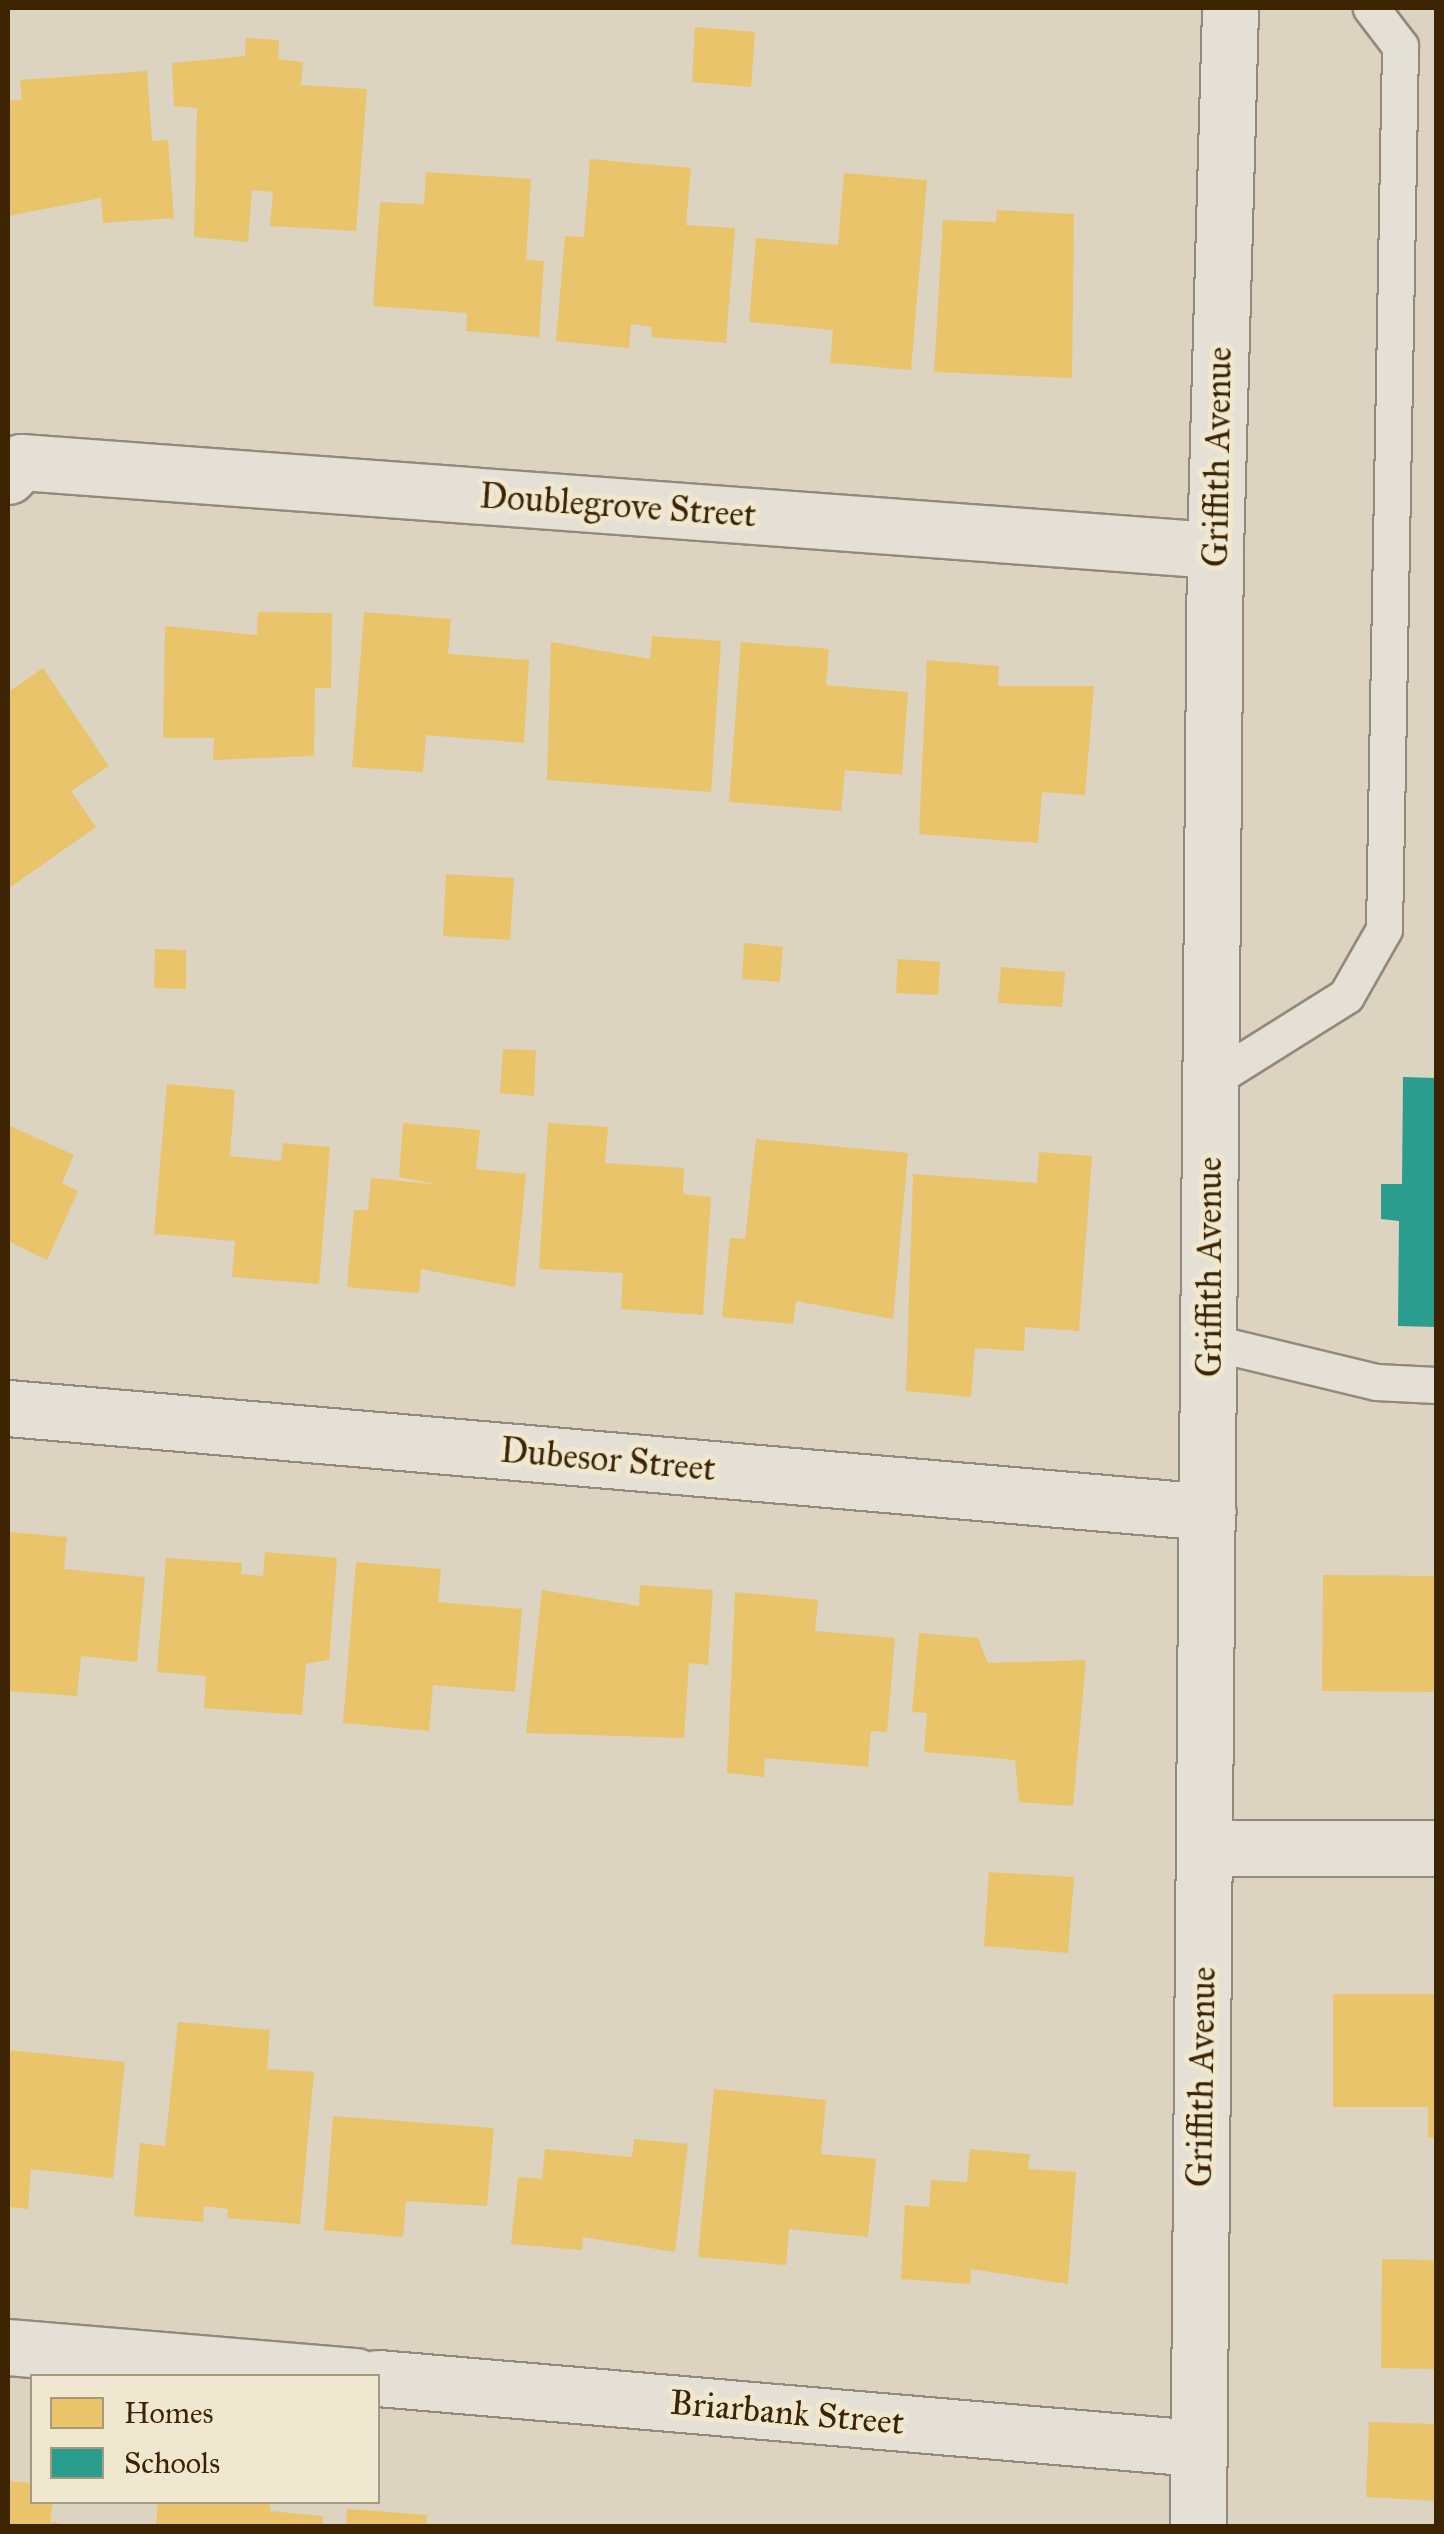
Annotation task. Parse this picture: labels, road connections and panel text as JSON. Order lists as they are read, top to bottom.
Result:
{
  "streets": {
    "street": [
      "Griffith Avenue",
      "Doublegrove Street",
      "Dubesor Street",
      "Briarbank Street"
    ]
  },
  "crossings": [
    ["Griffith Avenue", "Doublegrove Street"],
    ["Griffith Avenue", "Dubesor Street"],
    ["Griffith Avenue", "Briarbank Street"]
  ],
  "legend": ["Homes", "Schools"]
}
